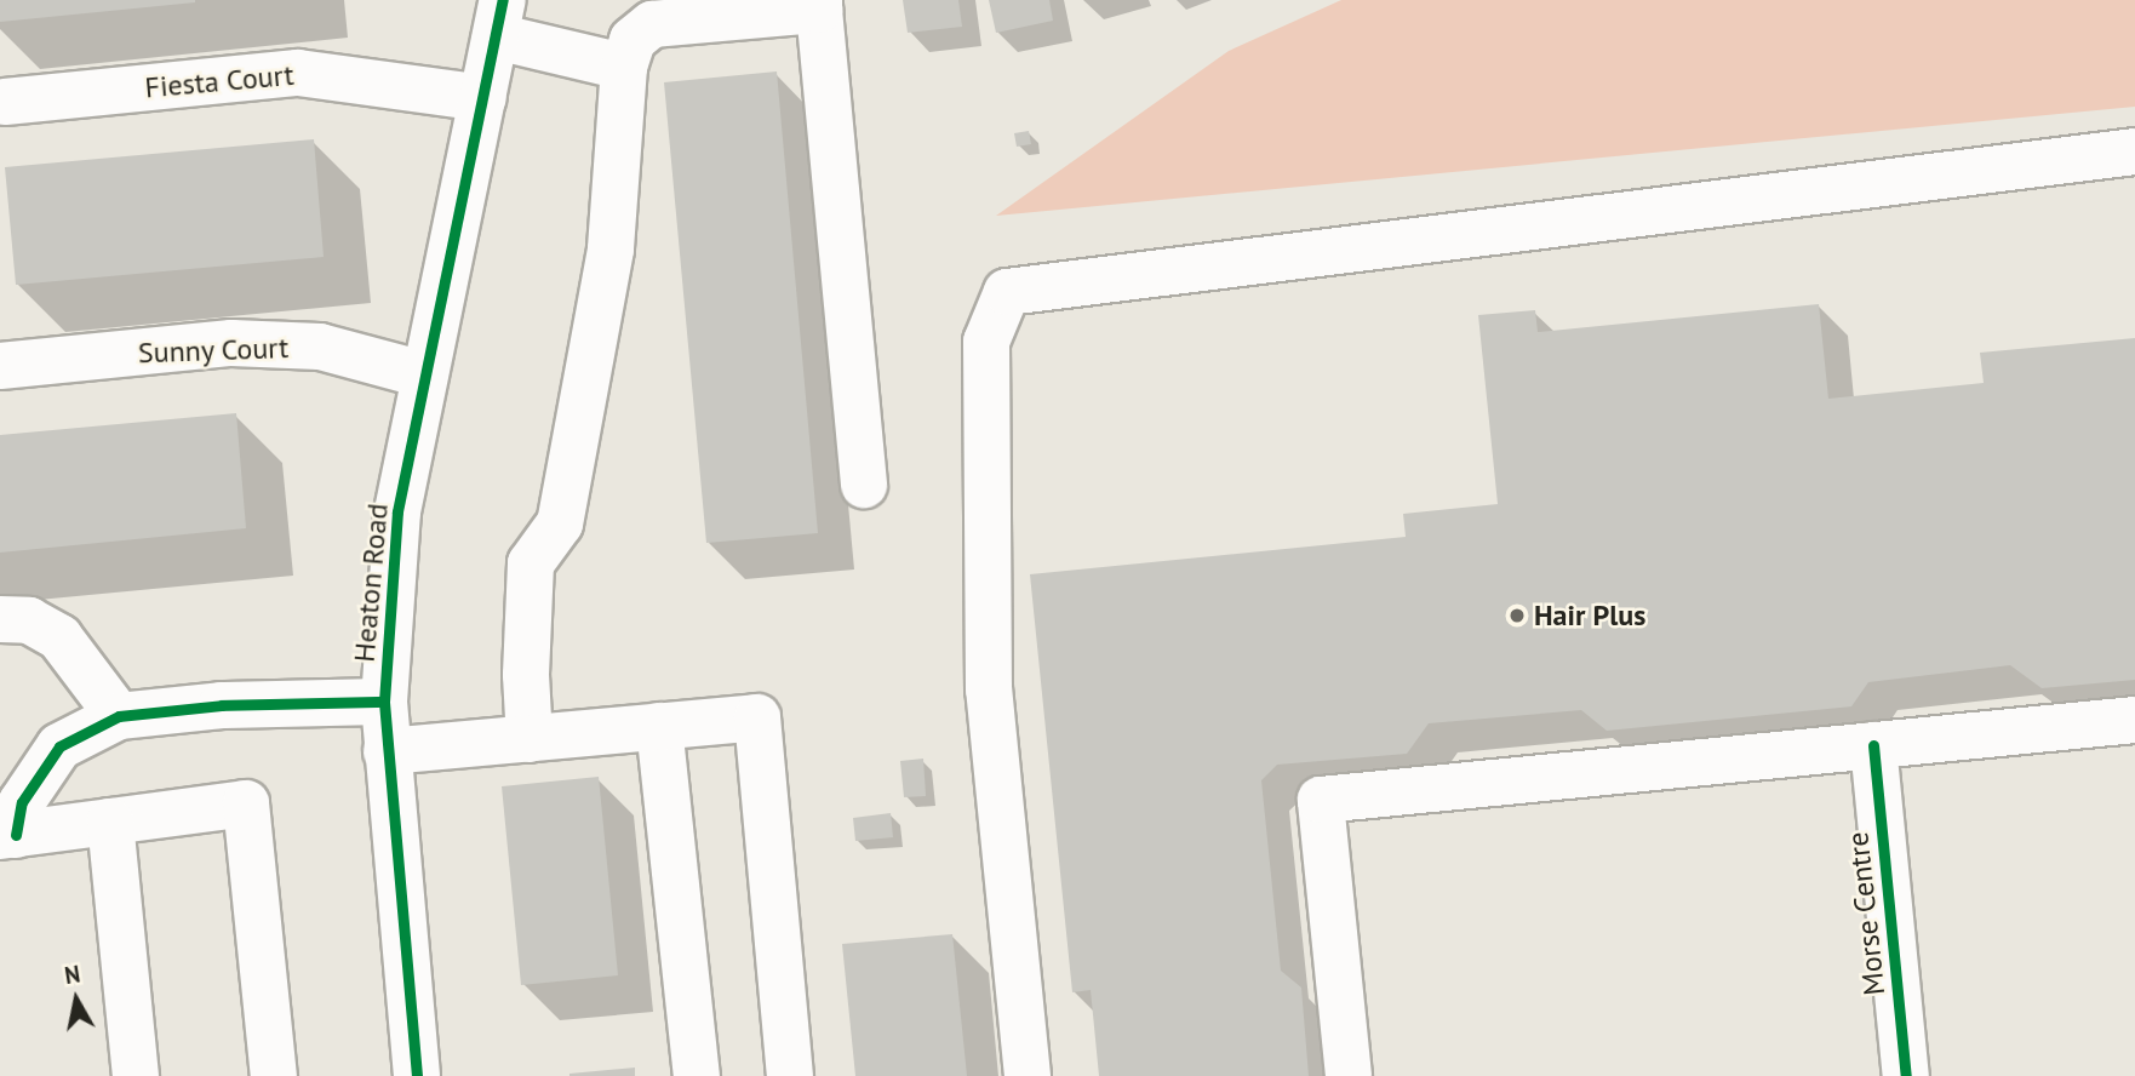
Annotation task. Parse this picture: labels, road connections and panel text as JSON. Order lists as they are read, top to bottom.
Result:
{
  "streets": {
    "street": [
      "Fiesta Court",
      "Sunny Court",
      "Heaton Road",
      "Morse Centre"
    ]
  },
  "crossings": [
    ["Fiesta Court", "Heaton Road"],
    ["Sunny Court", "Heaton Road"]
  ],
  "places": ["Hair Plus"],
  "north": "top"
}
